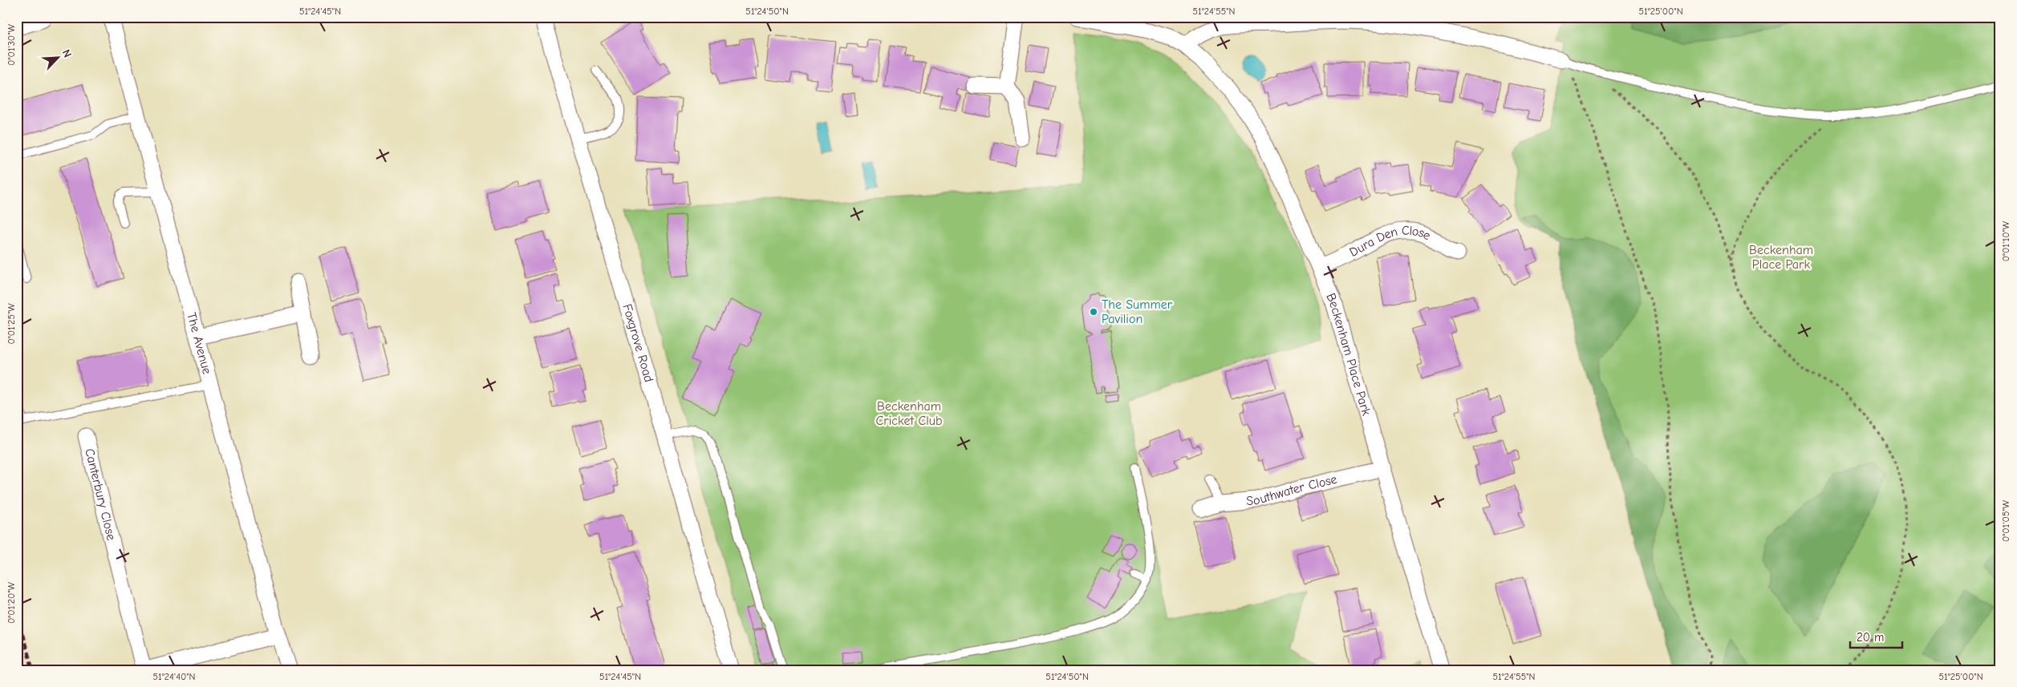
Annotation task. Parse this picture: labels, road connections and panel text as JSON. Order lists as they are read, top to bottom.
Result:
{
  "streets": {
    "street": [
      "Dura Den Close",
      "Foxgrove Road",
      "The Avenue",
      "Beckenham Place Park",
      "Southwater Close",
      "Canterbury Close"
    ]
  },
  "crossings": [
    ["Dura Den Close", "Beckenham Place Park"],
    ["The Avenue", "Canterbury Close"],
    ["Beckenham Place Park", "Southwater Close"]
  ],
  "parks": ["Beckenham Place Park", "Beckenham Cricket Club"],
  "places": ["The Summer Pavilion"],
  "scale_bar": "20 m",
  "north": "top right",
  "coordinates": [
    "51°24'45\"N",
    "51°24'50\"N",
    "51°24'55\"N",
    "51°25'00\"N",
    "0°01'30\"W",
    "0°01'10\"W",
    "0°01'25\"W",
    "0°01'05\"W",
    "0°01'20\"W",
    "51°24'40\"N"
  ]
}
